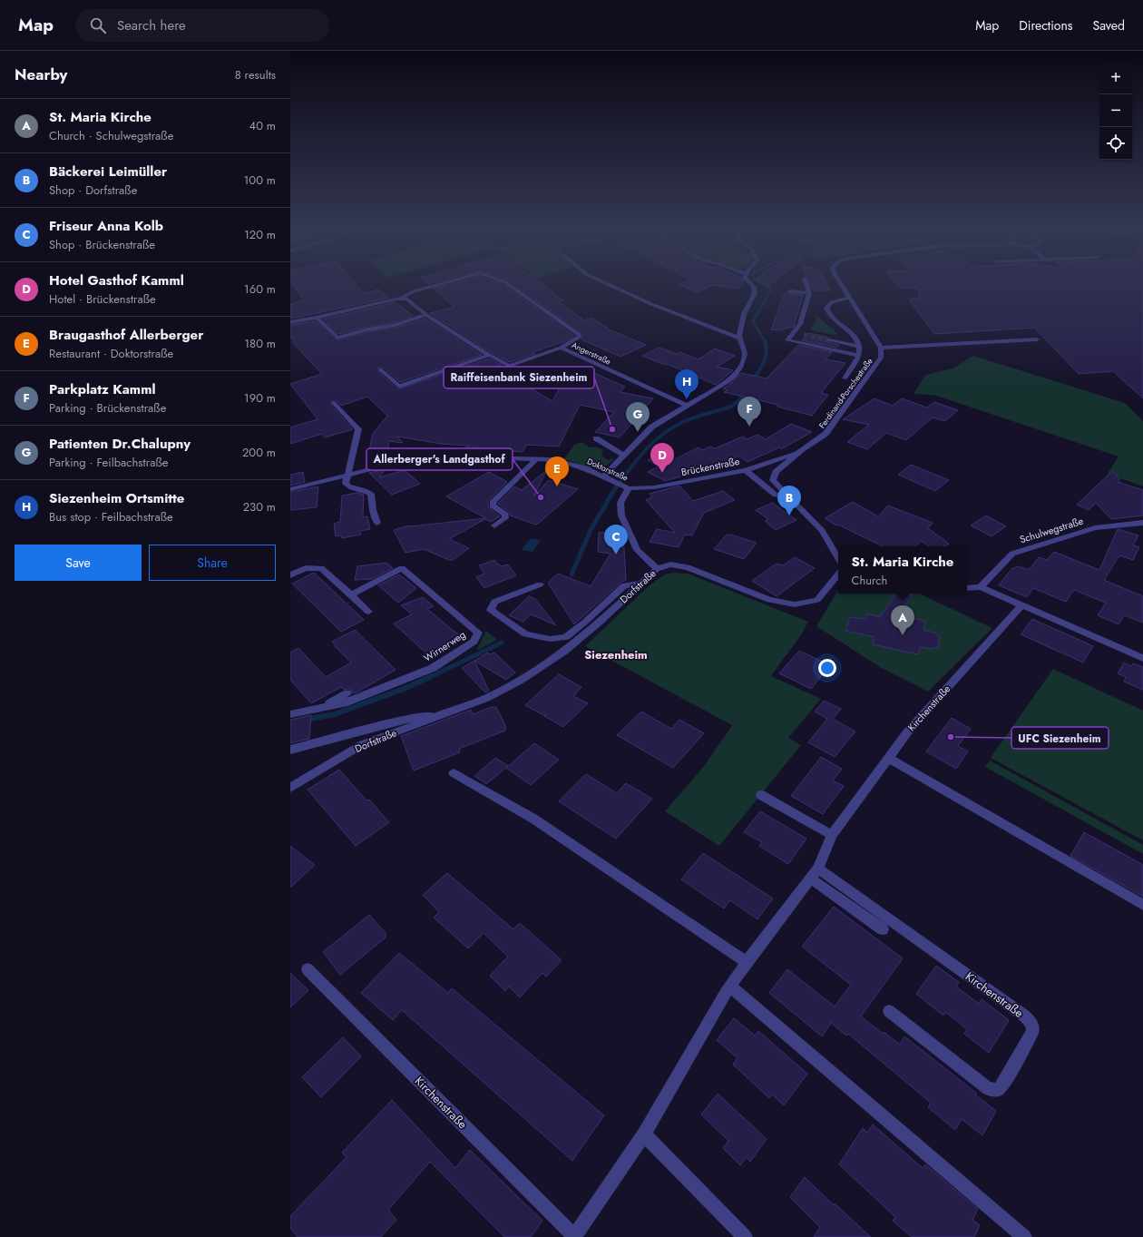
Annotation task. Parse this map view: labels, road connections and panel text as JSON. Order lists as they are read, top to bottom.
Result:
{
  "streets": {
    "street": [
      "Angerstraße",
      "Ferdinand-Porschestraße",
      "Brückenstraße",
      "Doktorstraße",
      "Schulwegstraße",
      "Dorfstraße",
      "Wirnerweg",
      "Kirchenstraße"
    ]
  },
  "crossings": [
    ["Ferdinand-Porschestraße", "Brückenstraße"],
    ["Brückenstraße", "Doktorstraße"]
  ],
  "districts": ["Siezenheim"],
  "places": ["Raiffeisenbank Siezenheim", "Allerberger's Landgasthof", "UFC Siezenheim"],
  "page": {
    "header": "Map",
    "search": "Search here",
    "nav": ["Map", "Directions", "Saved"],
    "heading": ["Nearby", "8 results"],
    "map_buttons": ["+", "−"],
    "list": [
      {
        "mark": "A",
        "name": "St. Maria Kirche",
        "note": "Church · Schulwegstraße",
        "value": "40 m"
      },
      {
        "mark": "B",
        "name": "Bäckerei Leimüller",
        "note": "Shop · Dorfstraße",
        "value": "100 m"
      },
      {
        "mark": "C",
        "name": "Friseur Anna Kolb",
        "note": "Shop · Brückenstraße",
        "value": "120 m"
      },
      {
        "mark": "D",
        "name": "Hotel Gasthof Kamml",
        "note": "Hotel · Brückenstraße",
        "value": "160 m"
      },
      {
        "mark": "E",
        "name": "Braugasthof Allerberger",
        "note": "Restaurant · Doktorstraße",
        "value": "180 m"
      },
      {
        "mark": "F",
        "name": "Parkplatz Kamml",
        "note": "Parking · Brückenstraße",
        "value": "190 m"
      },
      {
        "mark": "G",
        "name": "Patienten Dr.Chalupny",
        "note": "Parking · Feilbachstraße",
        "value": "200 m"
      },
      {
        "mark": "H",
        "name": "Siezenheim Ortsmitte",
        "note": "Bus stop · Feilbachstraße",
        "value": "230 m"
      }
    ],
    "pins": [
      "H",
      "F",
      "G",
      "D",
      "E",
      "B",
      "C",
      "A"
    ],
    "buttons": ["Save", "Share"],
    "popup": ["St. Maria Kirche", "Church"]
  }
}
